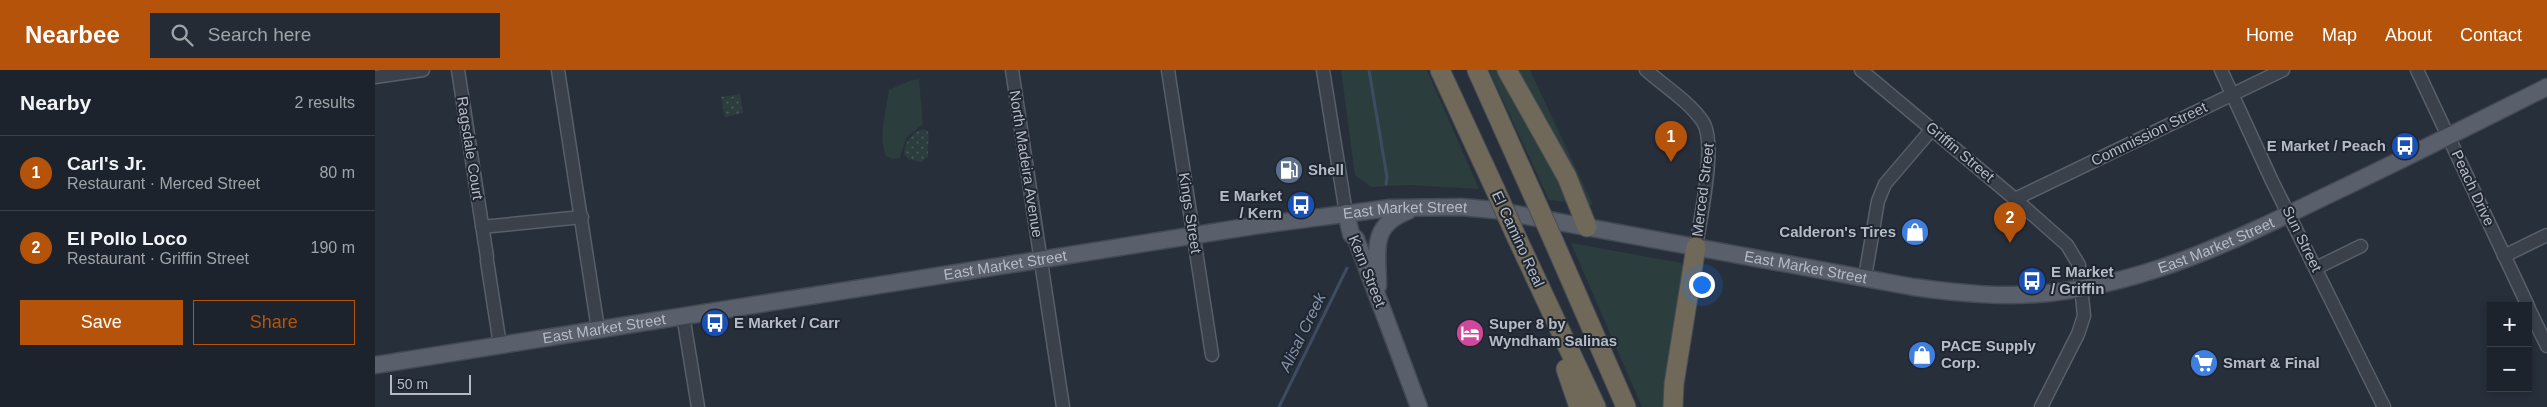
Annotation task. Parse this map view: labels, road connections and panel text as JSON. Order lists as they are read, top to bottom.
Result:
{
  "streets": {
    "highway": ["El Camino Real"],
    "main road": ["East Market Street", "Kern Street"],
    "street": [
      "Commission Street",
      "Ragsdale Court",
      "Griffin Street",
      "North Madeira Avenue",
      "Peach Drive",
      "Merced Street",
      "Kings Street",
      "Sun Street"
    ]
  },
  "crossings": [
    ["Commission Street", "Griffin Street"],
    ["Commission Street", "Sun Street"],
    ["Ragsdale Court", "East Market Street"],
    ["Griffin Street", "East Market Street"],
    ["North Madeira Avenue", "East Market Street"],
    ["Peach Drive", "East Market Street"],
    ["Merced Street", "East Market Street"],
    ["East Market Street", "Kings Street"],
    ["East Market Street", "Sun Street"],
    ["East Market Street", "Kern Street"]
  ],
  "water": ["Alisal Creek"],
  "places": {
    "bus stop": [
      "E Market / Peach",
      "E Market / Kern",
      "E Market / Griffin",
      "E Market / Carr"
    ],
    "fuel station": ["Shell"],
    "shop": ["Calderon's Tires", "PACE Supply Corp."],
    "hotel": ["Super 8 by Wyndham Salinas"],
    "supermarket": ["Smart & Final"]
  },
  "scale_bar": "50 m",
  "page": {
    "header": "Nearbee",
    "search": "Search here",
    "nav": [
      "Home",
      "Map",
      "About",
      "Contact"
    ],
    "heading": ["Nearby", "2 results"],
    "pins": ["1", "2"],
    "list": [
      {
        "mark": "1",
        "name": "Carl's Jr.",
        "note": "Restaurant · Merced Street",
        "value": "80 m"
      },
      {
        "mark": "2",
        "name": "El Pollo Loco",
        "note": "Restaurant · Griffin Street",
        "value": "190 m"
      }
    ],
    "buttons": ["Save", "Share"],
    "map_buttons": ["+", "−"],
    "scale": "50 m"
  }
}
